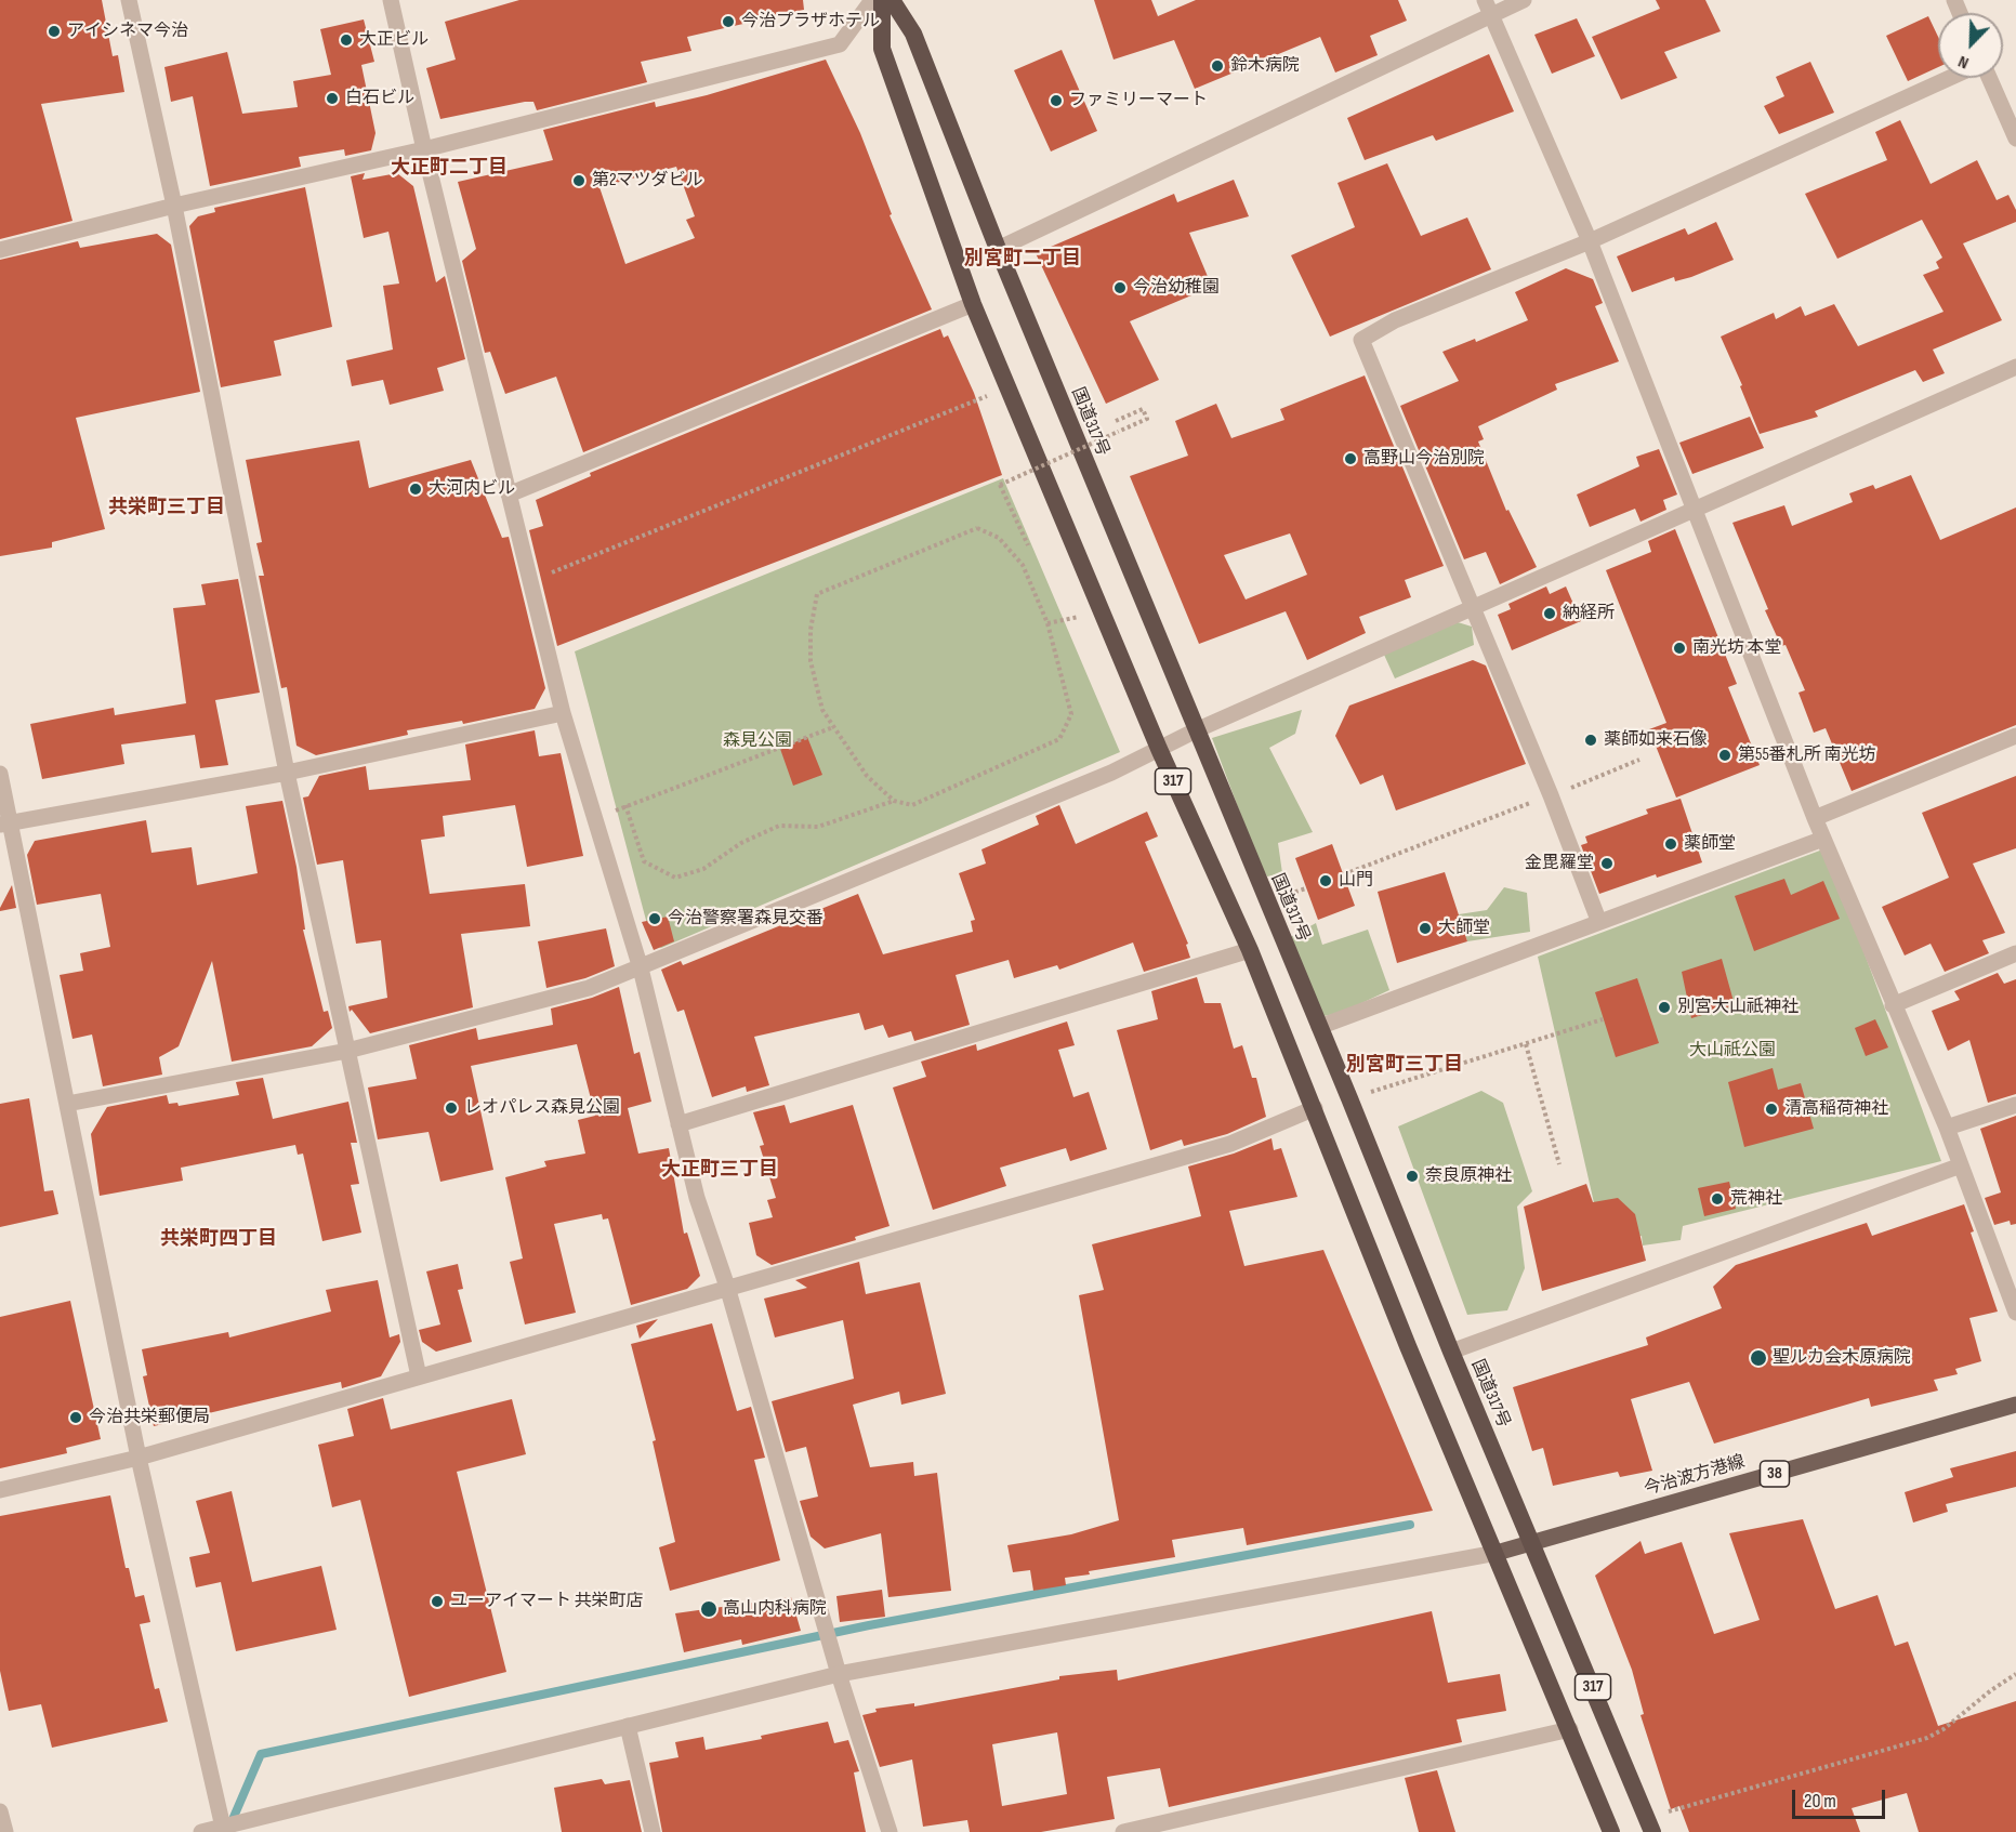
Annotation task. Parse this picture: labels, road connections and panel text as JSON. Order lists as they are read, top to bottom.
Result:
{
  "streets": {
    "highway": ["国道317号", "317"],
    "main road": ["38", "今治波方港線"]
  },
  "crossings": [
    ["国道317号", "今治波方港線"],
    ["317", "今治波方港線"]
  ],
  "districts": [
    "大正町二丁目",
    "別宮町二丁目",
    "共栄町三丁目",
    "別宮町三丁目",
    "大正町三丁目",
    "共栄町四丁目"
  ],
  "parks": ["森見公園", "大山祇公園"],
  "places": [
    "今治プラザホテル",
    "アイシネマ今治",
    "大正ビル",
    "鈴木病院",
    "白石ビル",
    "ファミリーマート",
    "第2マツダビル",
    "今治幼稚園",
    "高野山今治別院",
    "大河内ビル",
    "納経所",
    "南光坊 本堂",
    "薬師如来石像",
    "第55番札所 南光坊",
    "薬師堂",
    "金毘羅堂",
    "山門",
    "今治警察署森見交番",
    "大師堂",
    "別宮大山祇神社",
    "レオパレス森見公園",
    "清高稲荷神社",
    "奈良原神社",
    "荒神社",
    "聖ルカ会木原病院",
    "今治共栄郵便局",
    "ユーアイマート 共栄町店",
    "高山内科病院"
  ],
  "scale_bar": "20 m",
  "north": "bottom left"
}
